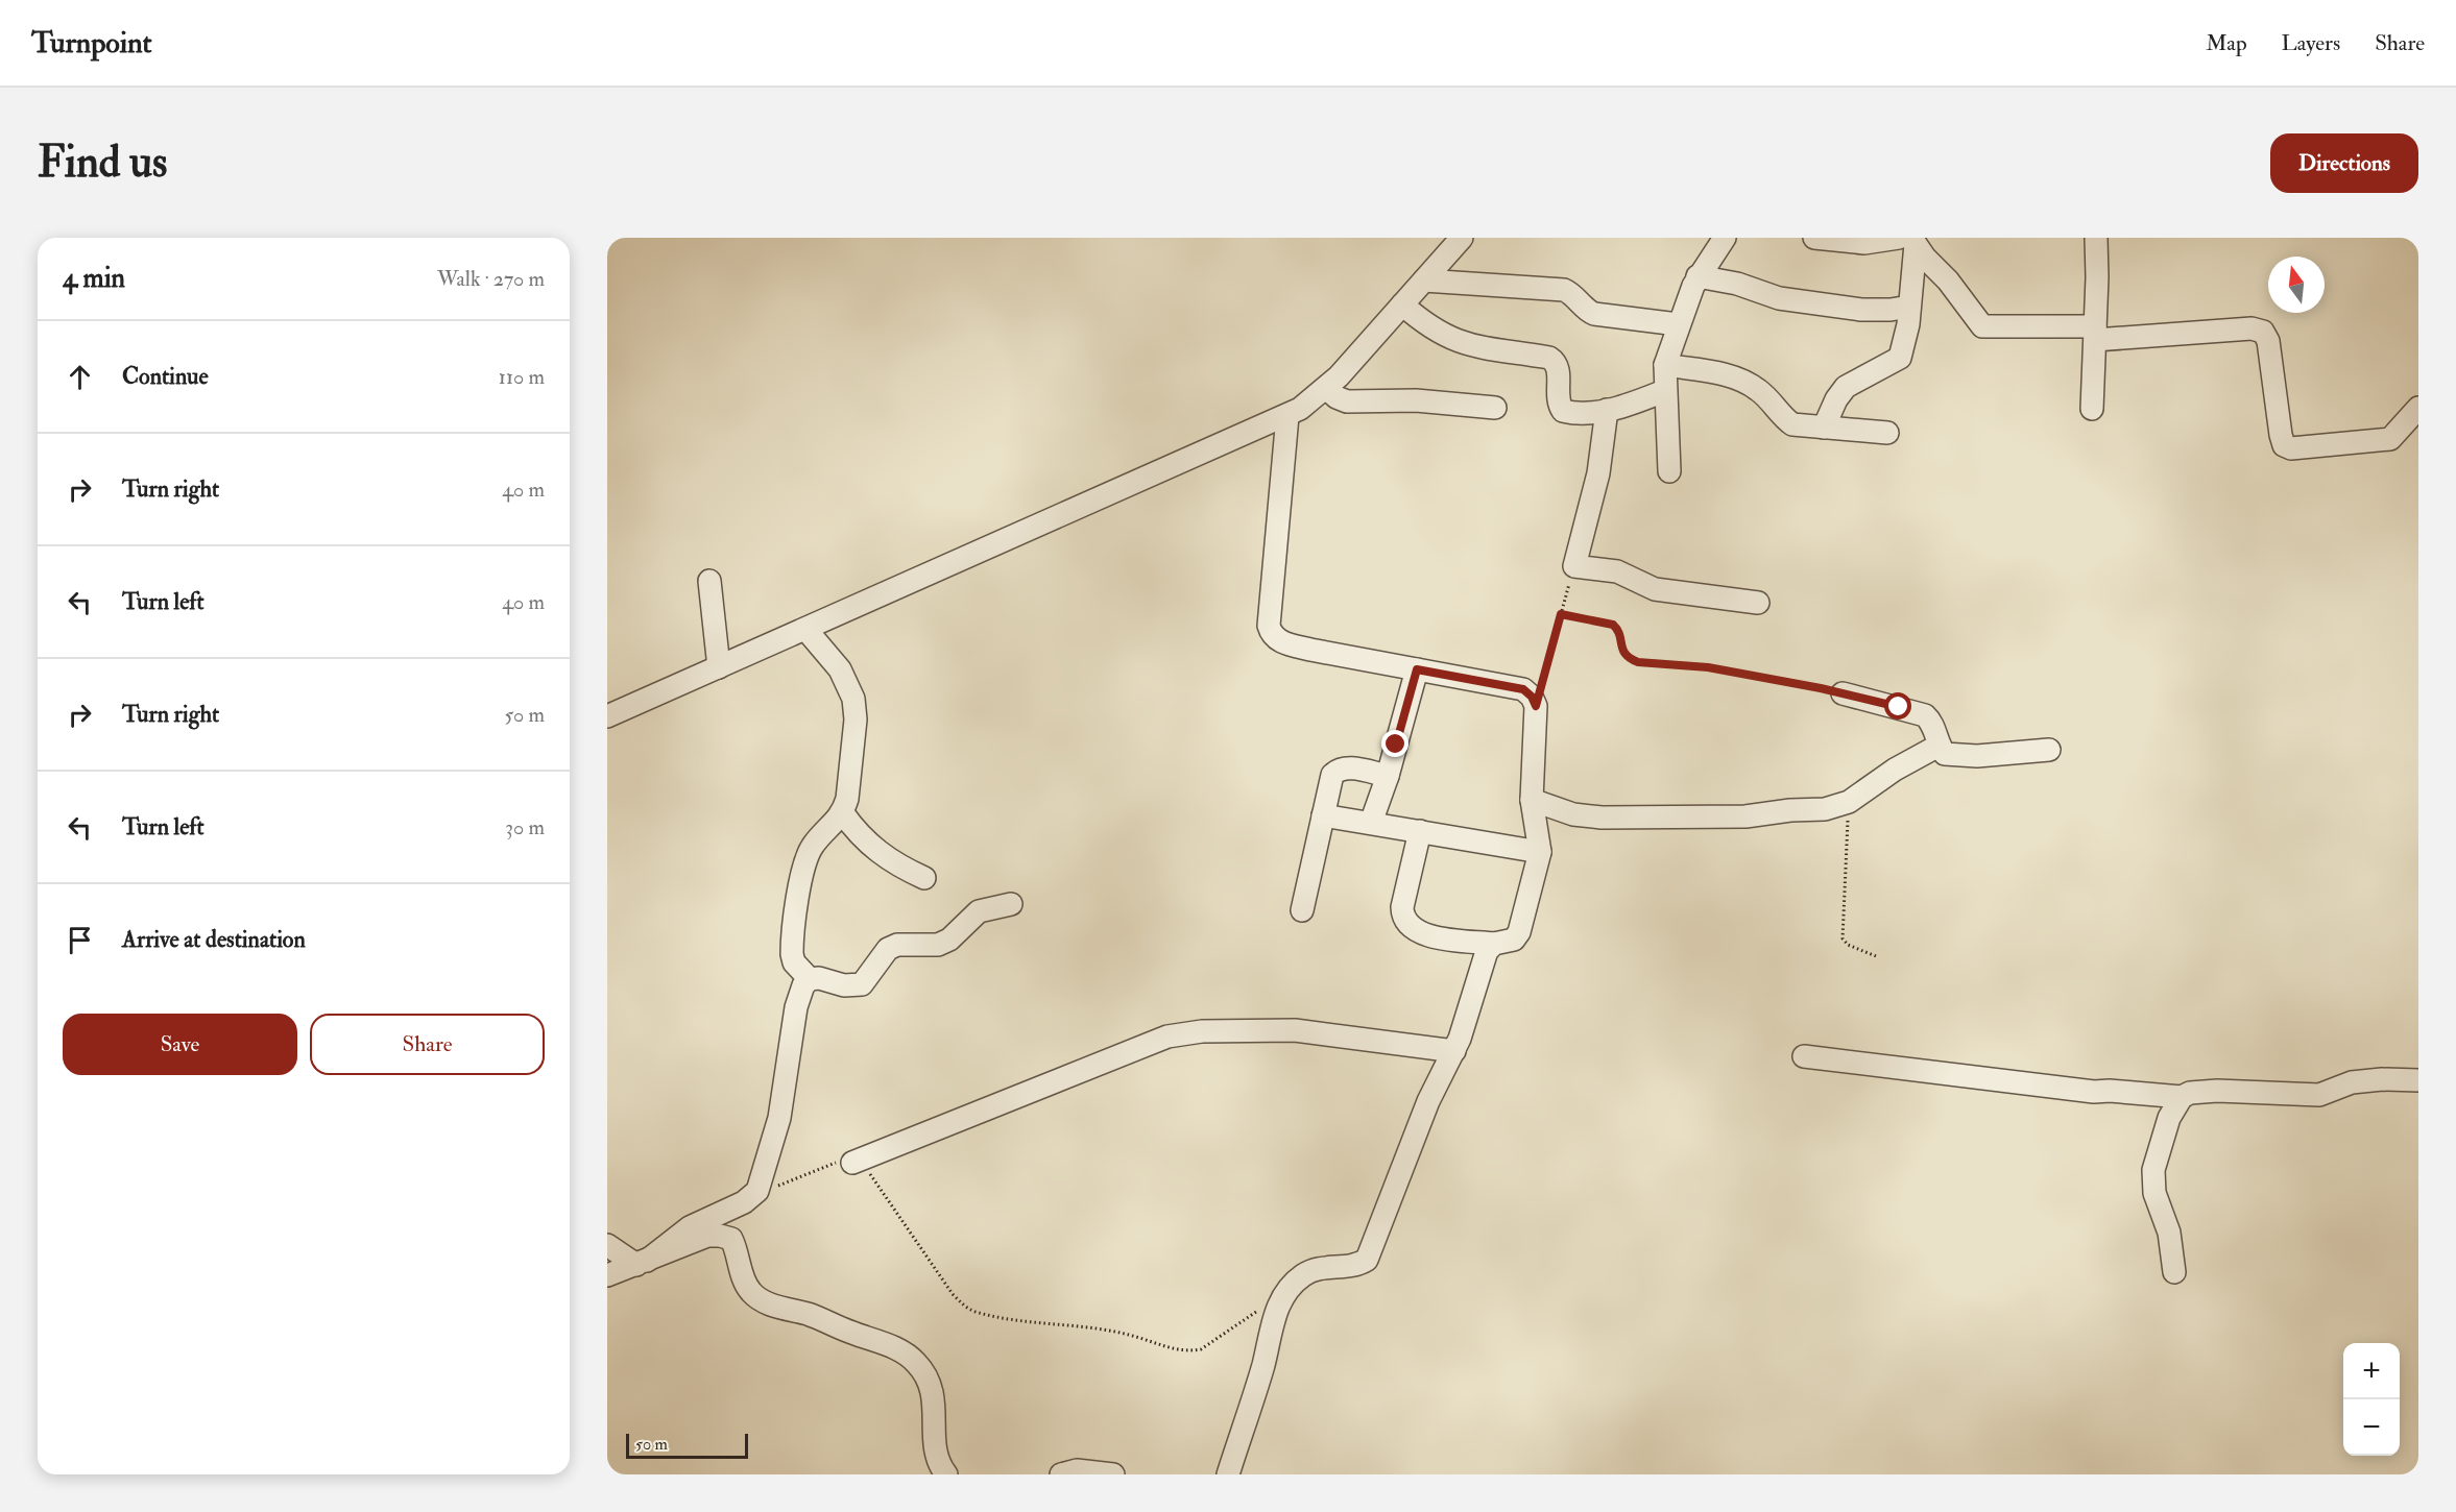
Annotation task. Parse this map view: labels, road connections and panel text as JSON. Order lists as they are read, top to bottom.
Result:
{
  "scale_bar": "50 m",
  "north": "top",
  "page": {
    "header": "Turnpoint",
    "nav": ["Map", "Layers", "Share"],
    "buttons": [
      "Directions",
      ["Save", "Share"]
    ],
    "title": "Find us",
    "heading": ["4 min", "Walk · 270 m"],
    "list": [
      ["Continue", "110 m"],
      ["Turn right", "40 m"],
      ["Turn left", "40 m"],
      ["Turn right", "50 m"],
      ["Turn left", "30 m"],
      "Arrive at destination"
    ],
    "map_buttons": ["+", "−"],
    "scale": "50 m"
  }
}
